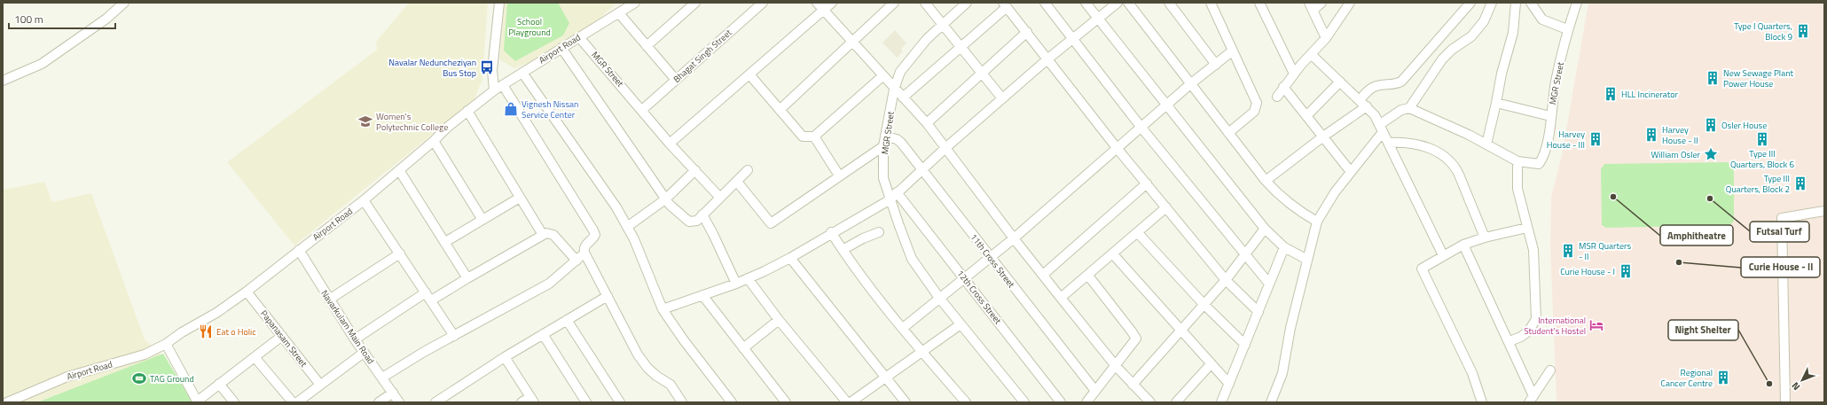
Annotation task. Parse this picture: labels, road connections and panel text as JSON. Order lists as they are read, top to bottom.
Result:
{
  "streets": {
    "street": [
      "Airport Road",
      "Bhagat Singh Street",
      "MGR Street",
      "11th Cross Street",
      "12th Cross Street",
      "Navarkulam Main Road",
      "Papanasam Street"
    ]
  },
  "crossings": [
    ["Airport Road", "MGR Street"],
    ["Airport Road", "Navarkulam Main Road"],
    ["Airport Road", "Papanasam Street"],
    ["Bhagat Singh Street", "MGR Street"],
    ["MGR Street", "11th Cross Street"]
  ],
  "parks": ["School Playground"],
  "places": {
    "building": [
      "Type I Quarters, Block 9",
      "New Sewage Plant Power House",
      "HLL Incinerator",
      "Osler House",
      "Harvey House - II",
      "Harvey House - III",
      "Type III Quarters, Block 6",
      "Type III Quarters, Block 2",
      "MSR Quarters - II",
      "Curie House - I",
      "Regional Cancer Centre"
    ],
    "bus stop": ["Navalar Neduncheziyan Bus Stop"],
    "shop": ["Vignesh Nissan Service Center"],
    "school or university": ["Women's Polytechnic College"],
    "place": ["William Osler"],
    "other": [
      "Amphitheatre",
      "Futsal Turf",
      "Curie House - II",
      "Night Shelter"
    ],
    "hotel": ["International Student's Hostel"],
    "restaurant": ["Eat o Holic"],
    "sports": ["TAG Ground"]
  },
  "scale_bar": "100 m",
  "north": "bottom left"
}
